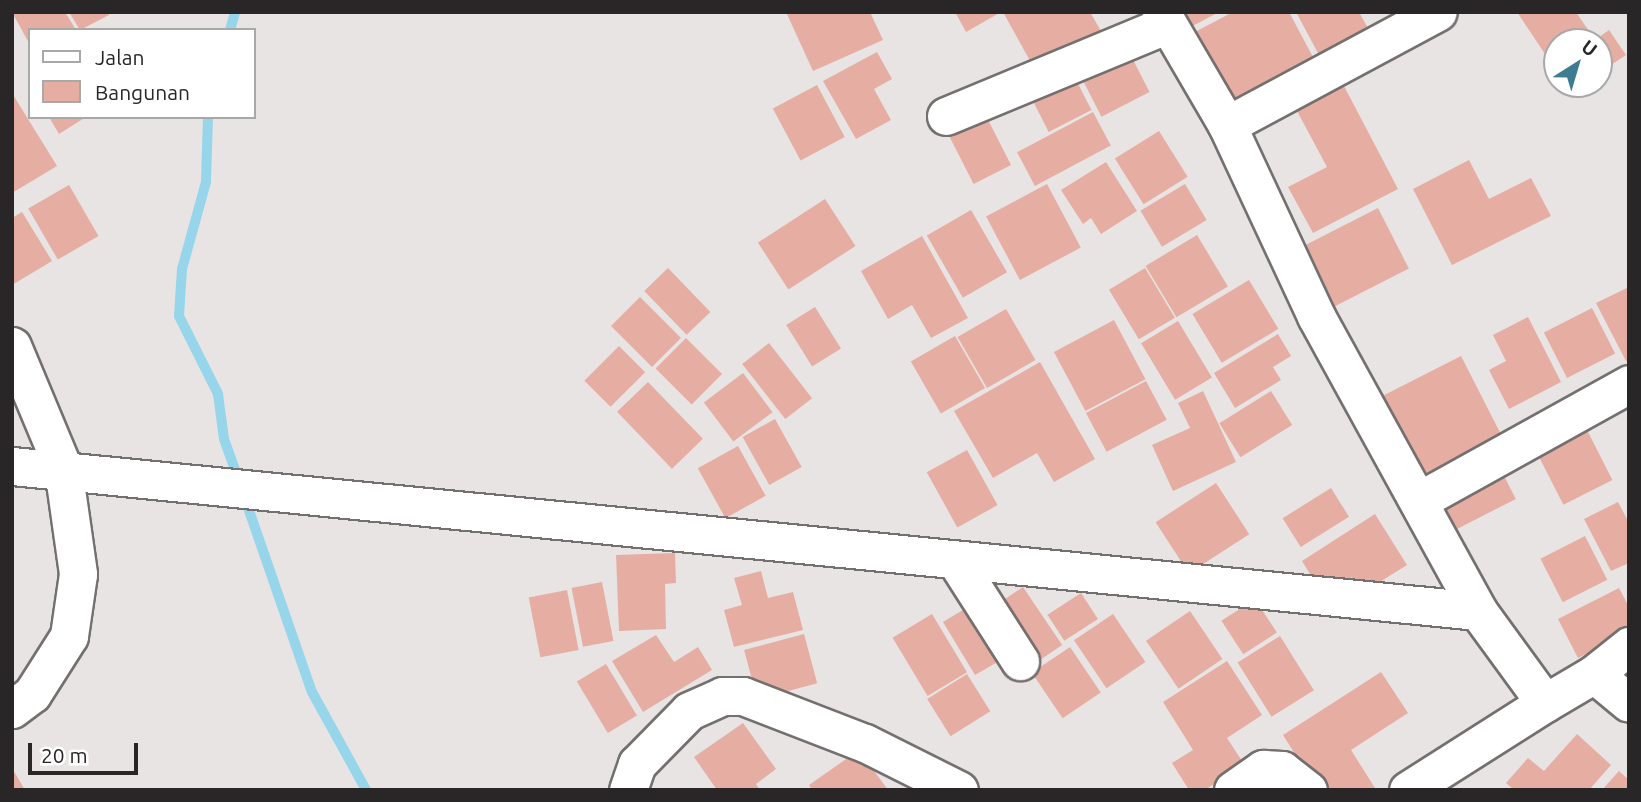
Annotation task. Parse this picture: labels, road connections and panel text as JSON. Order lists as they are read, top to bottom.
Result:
{
  "legend": ["Jalan", "Bangunan"],
  "scale_bar": "20 m",
  "north": "top right"
}
